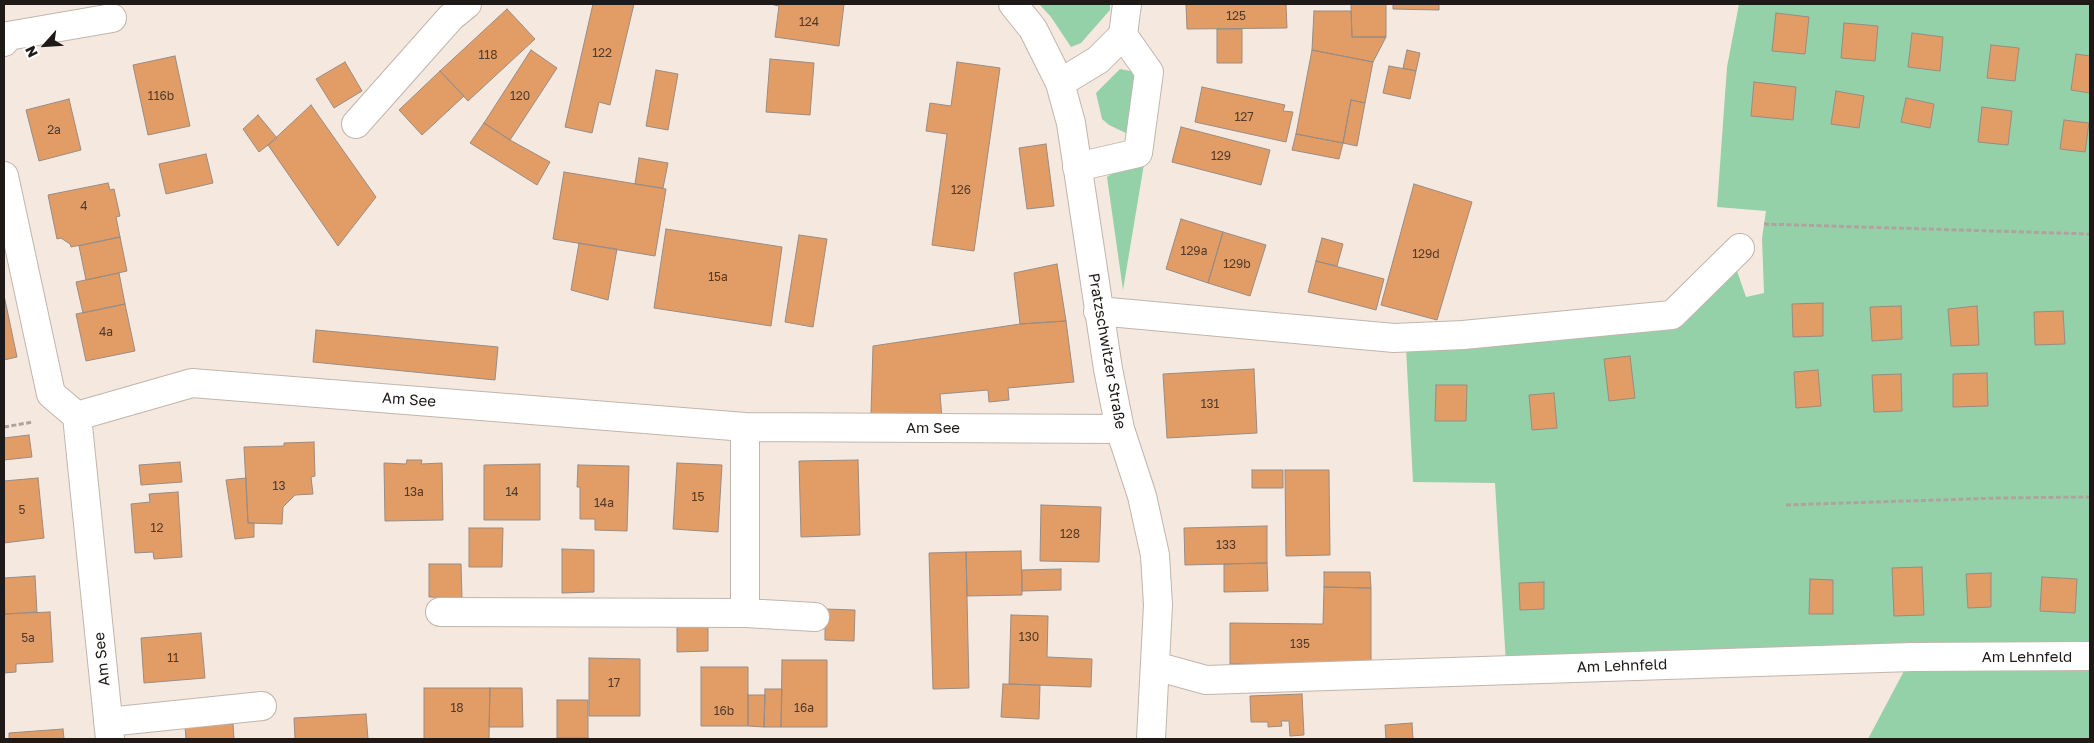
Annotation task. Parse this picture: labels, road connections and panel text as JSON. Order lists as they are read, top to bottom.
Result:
{
  "streets": {
    "street": ["Pratzschwitzer Straße", "Am See", "Am Lehnfeld"]
  },
  "crossings": [
    ["Pratzschwitzer Straße", "Am See"],
    ["Pratzschwitzer Straße", "Am Lehnfeld"]
  ],
  "house_numbers": [
    "125",
    "124",
    "122",
    "118",
    "116b",
    "120",
    "127",
    "2a",
    "129",
    "126",
    "4",
    "129a",
    "129d",
    "129b",
    "15a",
    "4a",
    "131",
    "13",
    "13a",
    "14",
    "15",
    "14a",
    "5",
    "12",
    "128",
    "133",
    "130",
    "5a",
    "135",
    "11",
    "17",
    "18",
    "16a",
    "16b"
  ],
  "north": "bottom left"
}
